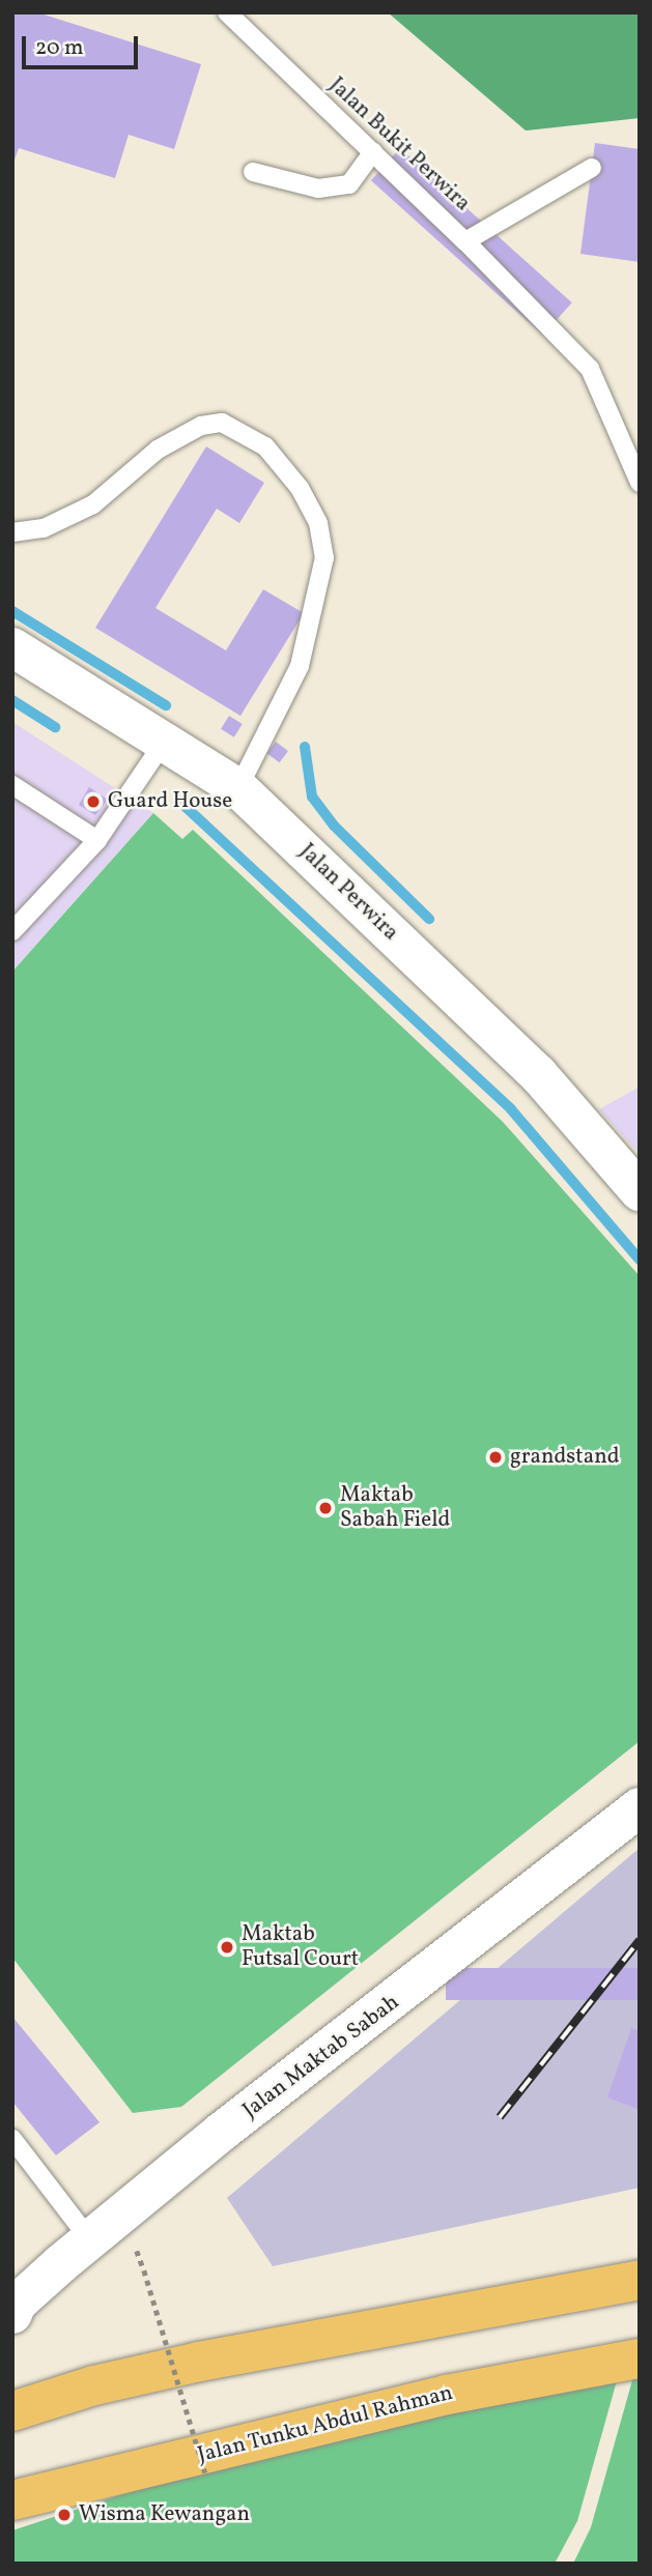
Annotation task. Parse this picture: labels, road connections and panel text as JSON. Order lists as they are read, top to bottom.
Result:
{
  "streets": {
    "main road": ["Jalan Tunku Abdul Rahman"],
    "street": ["Jalan Perwira", "Jalan Maktab Sabah"],
    "lane": ["Jalan Bukit Perwira"]
  },
  "places": [
    "Guard House",
    "grandstand",
    "Maktab Sabah Field",
    "Maktab Futsal Court",
    "Wisma Kewangan"
  ],
  "scale_bar": "20 m"
}
